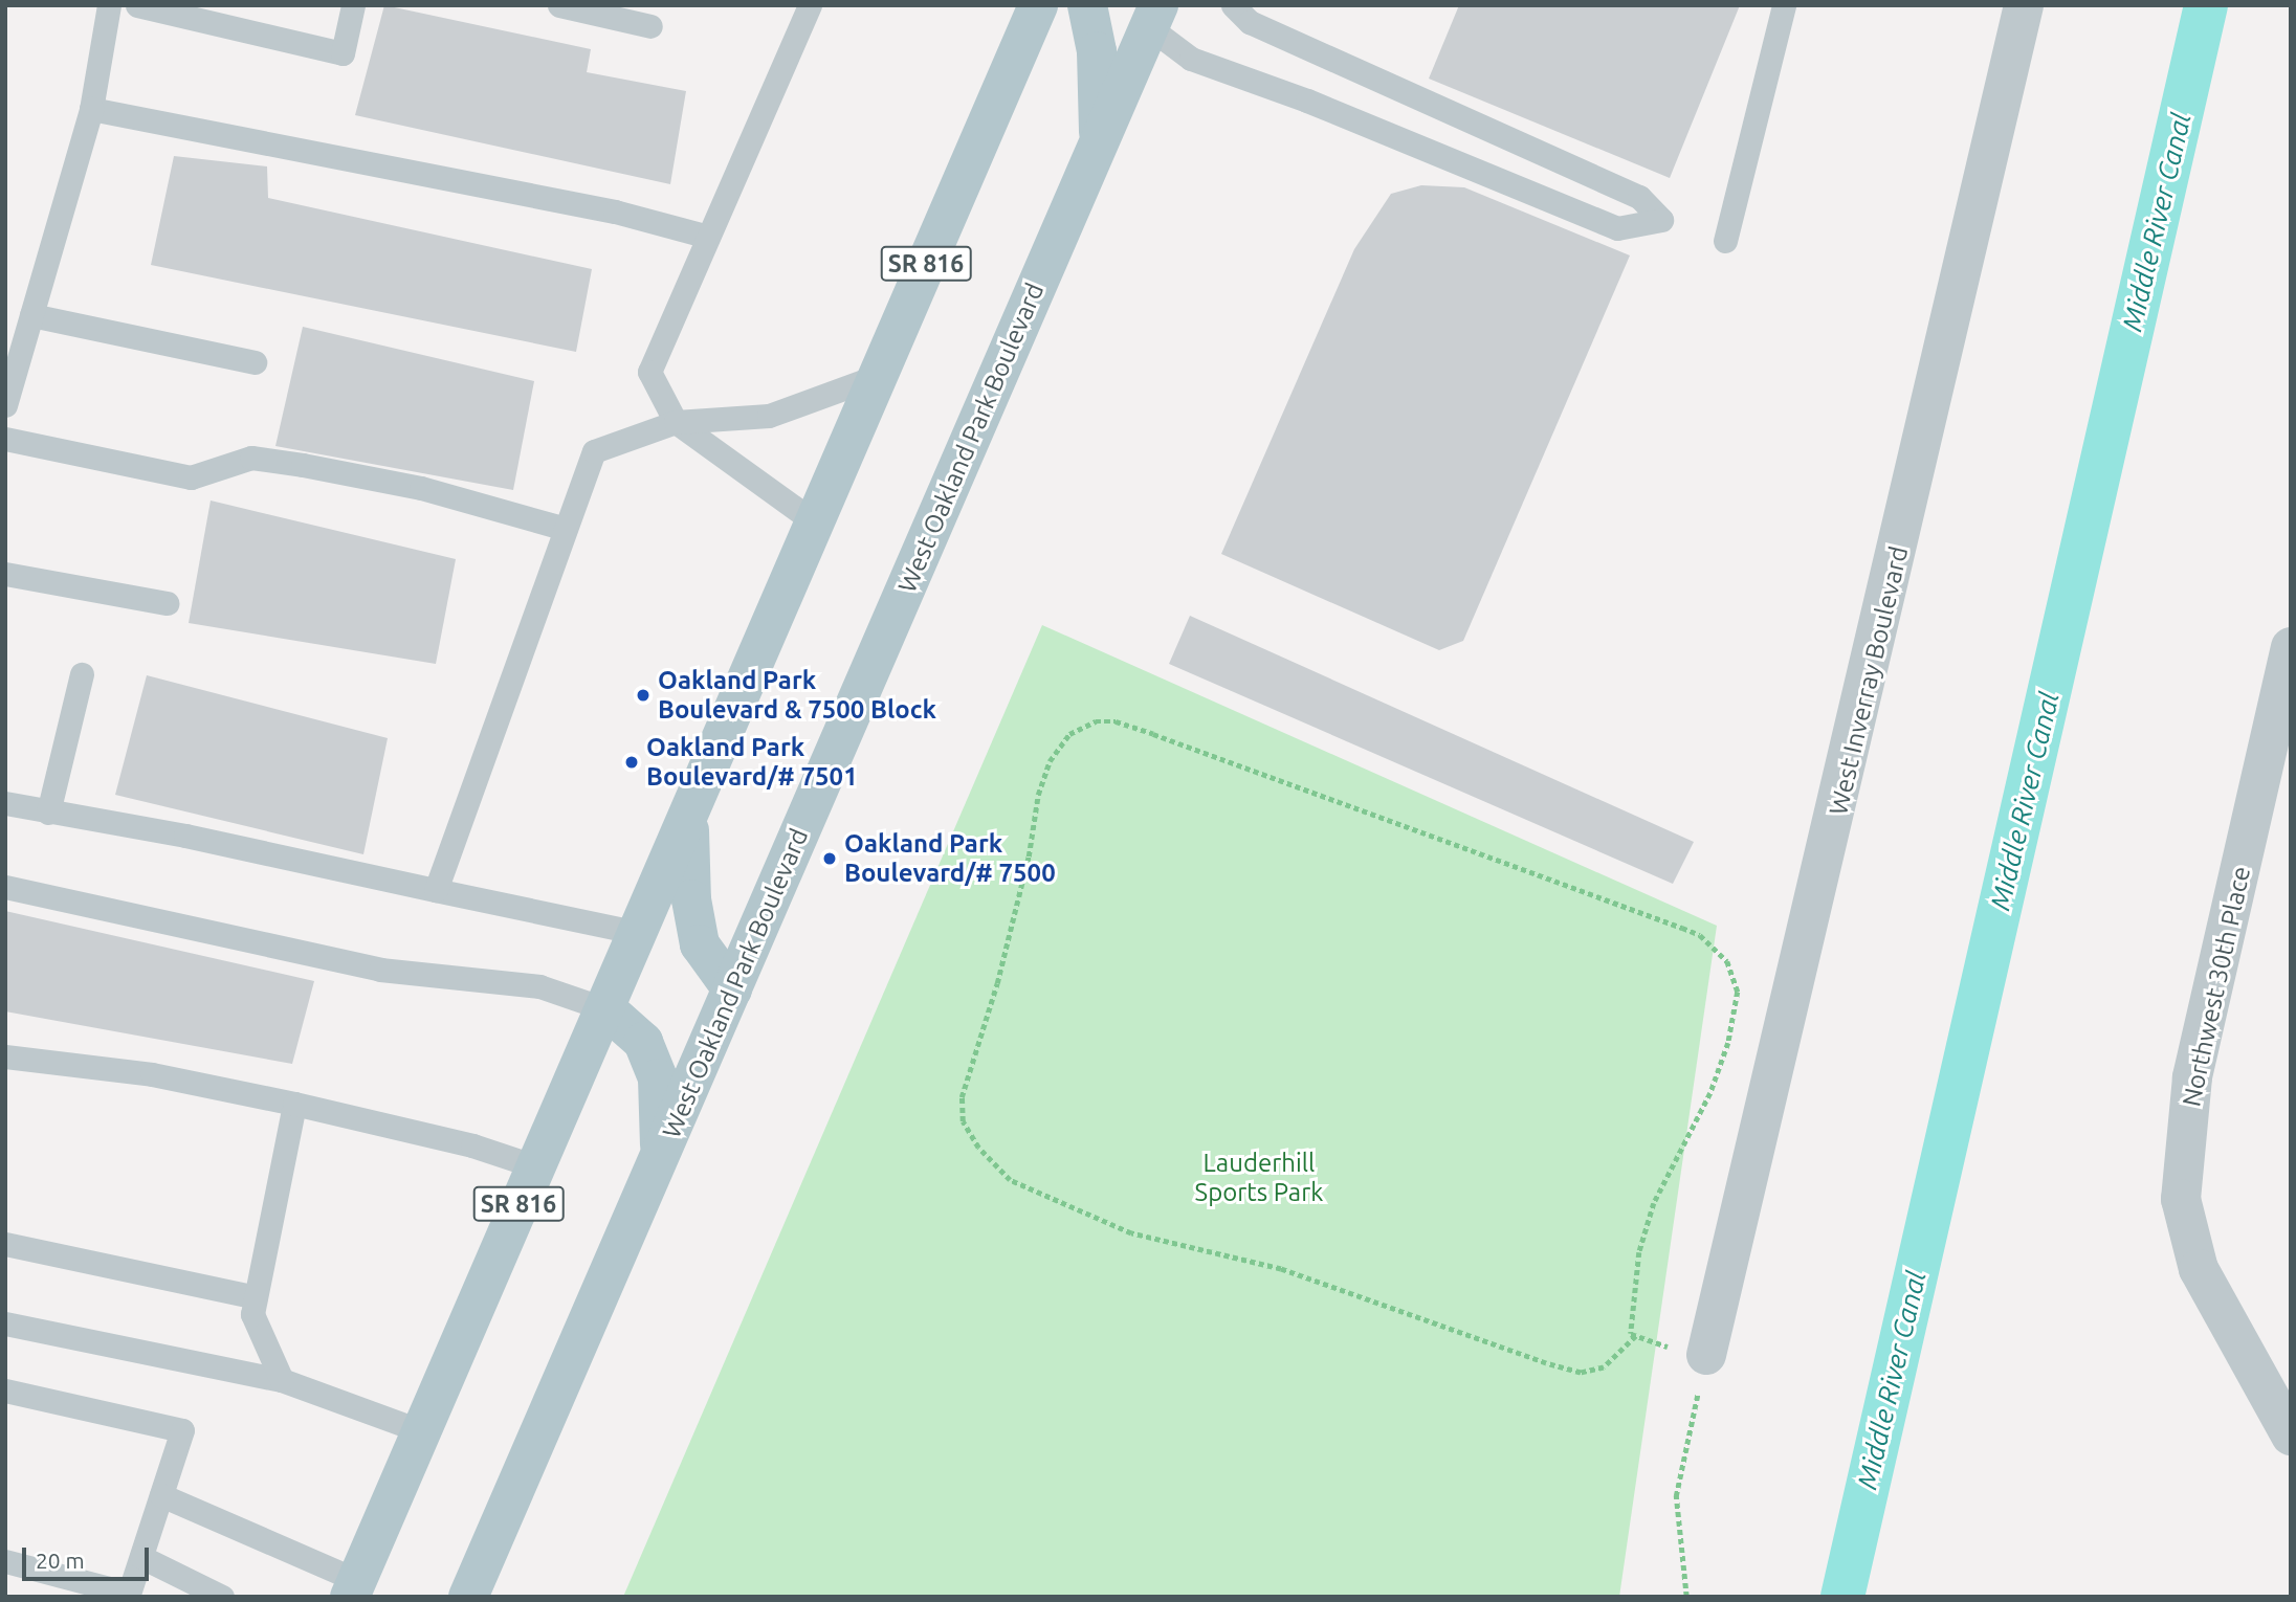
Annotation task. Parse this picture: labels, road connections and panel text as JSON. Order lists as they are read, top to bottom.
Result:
{
  "streets": {
    "main road": ["SR 816", "West Oakland Park Boulevard"],
    "street": ["West Inverray Boulevard", "Northwest 30th Place"]
  },
  "water": ["Middle River Canal"],
  "parks": ["Lauderhill Sports Park"],
  "places": ["Oakland Park Boulevard & 7500 Block", "Oakland Park Boulevard/# 7501", "Oakland Park Boulevard/# 7500"],
  "scale_bar": "20 m"
}
